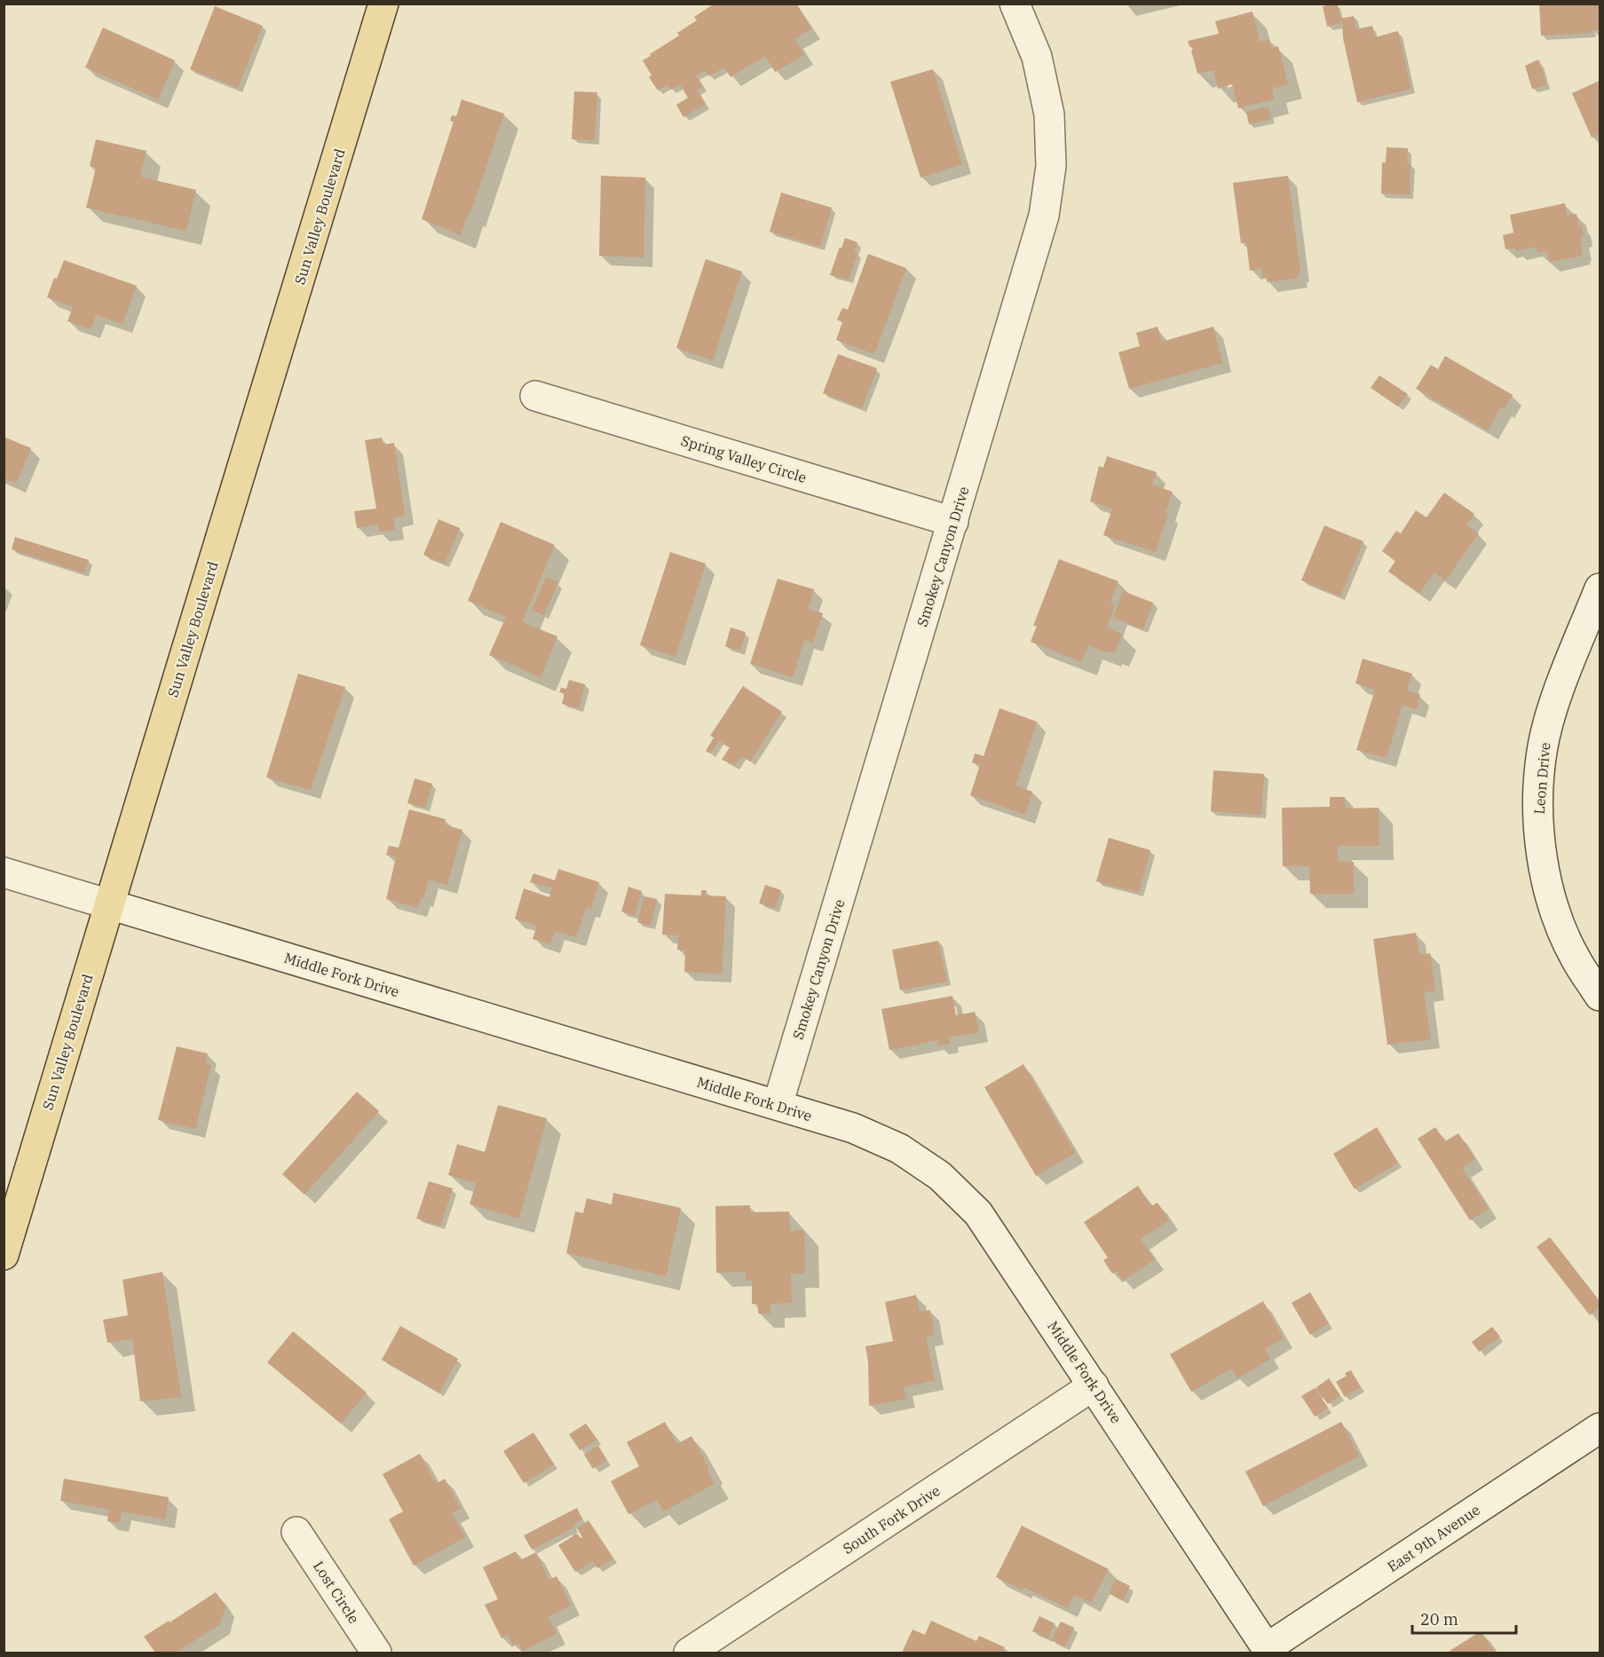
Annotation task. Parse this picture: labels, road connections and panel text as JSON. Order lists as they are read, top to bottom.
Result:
{
  "streets": {
    "main road": ["Sun Valley Boulevard"],
    "street": [
      "Spring Valley Circle",
      "Smokey Canyon Drive",
      "Leon Drive",
      "Middle Fork Drive",
      "South Fork Drive",
      "East 9th Avenue",
      "Lost Circle"
    ]
  },
  "crossings": [
    ["Sun Valley Boulevard", "Middle Fork Drive"],
    ["Spring Valley Circle", "Smokey Canyon Drive"],
    ["Smokey Canyon Drive", "Middle Fork Drive"],
    ["Middle Fork Drive", "South Fork Drive"],
    ["Middle Fork Drive", "East 9th Avenue"]
  ],
  "scale_bar": "20 m"
}
